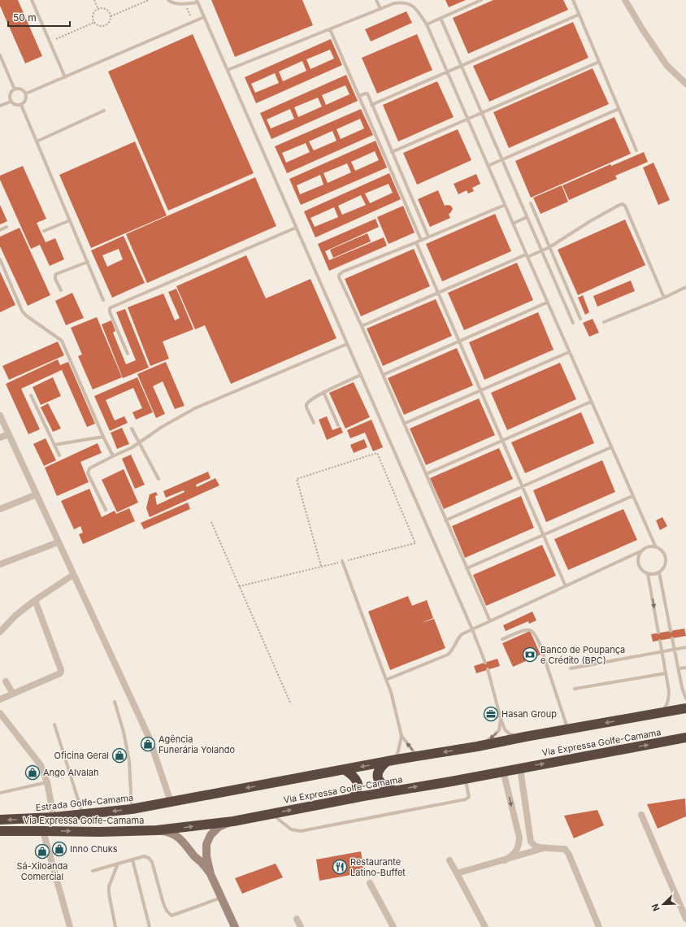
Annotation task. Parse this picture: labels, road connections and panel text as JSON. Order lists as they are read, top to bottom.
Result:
{
  "streets": {
    "highway": ["Via Expressa Golfe-Camama", "Estrada Golfe-Camama"]
  },
  "crossings": [
    ["Via Expressa Golfe-Camama", "Estrada Golfe-Camama"]
  ],
  "one_way": ["Estrada Golfe-Camama"],
  "places": {
    "bank": ["Banco de Poupança e Crédito (BPC)"],
    "office": ["Hasan Group"],
    "shop": [
      "Agência Funerária Yolando",
      "Oficina Geral",
      "Ango Alvalah",
      "Inno Chuks",
      "Sá-Xiloanda Comercial"
    ],
    "restaurant": ["Restaurante Latino-Buffet"]
  },
  "scale_bar": "50 m",
  "north": "bottom left"
}
